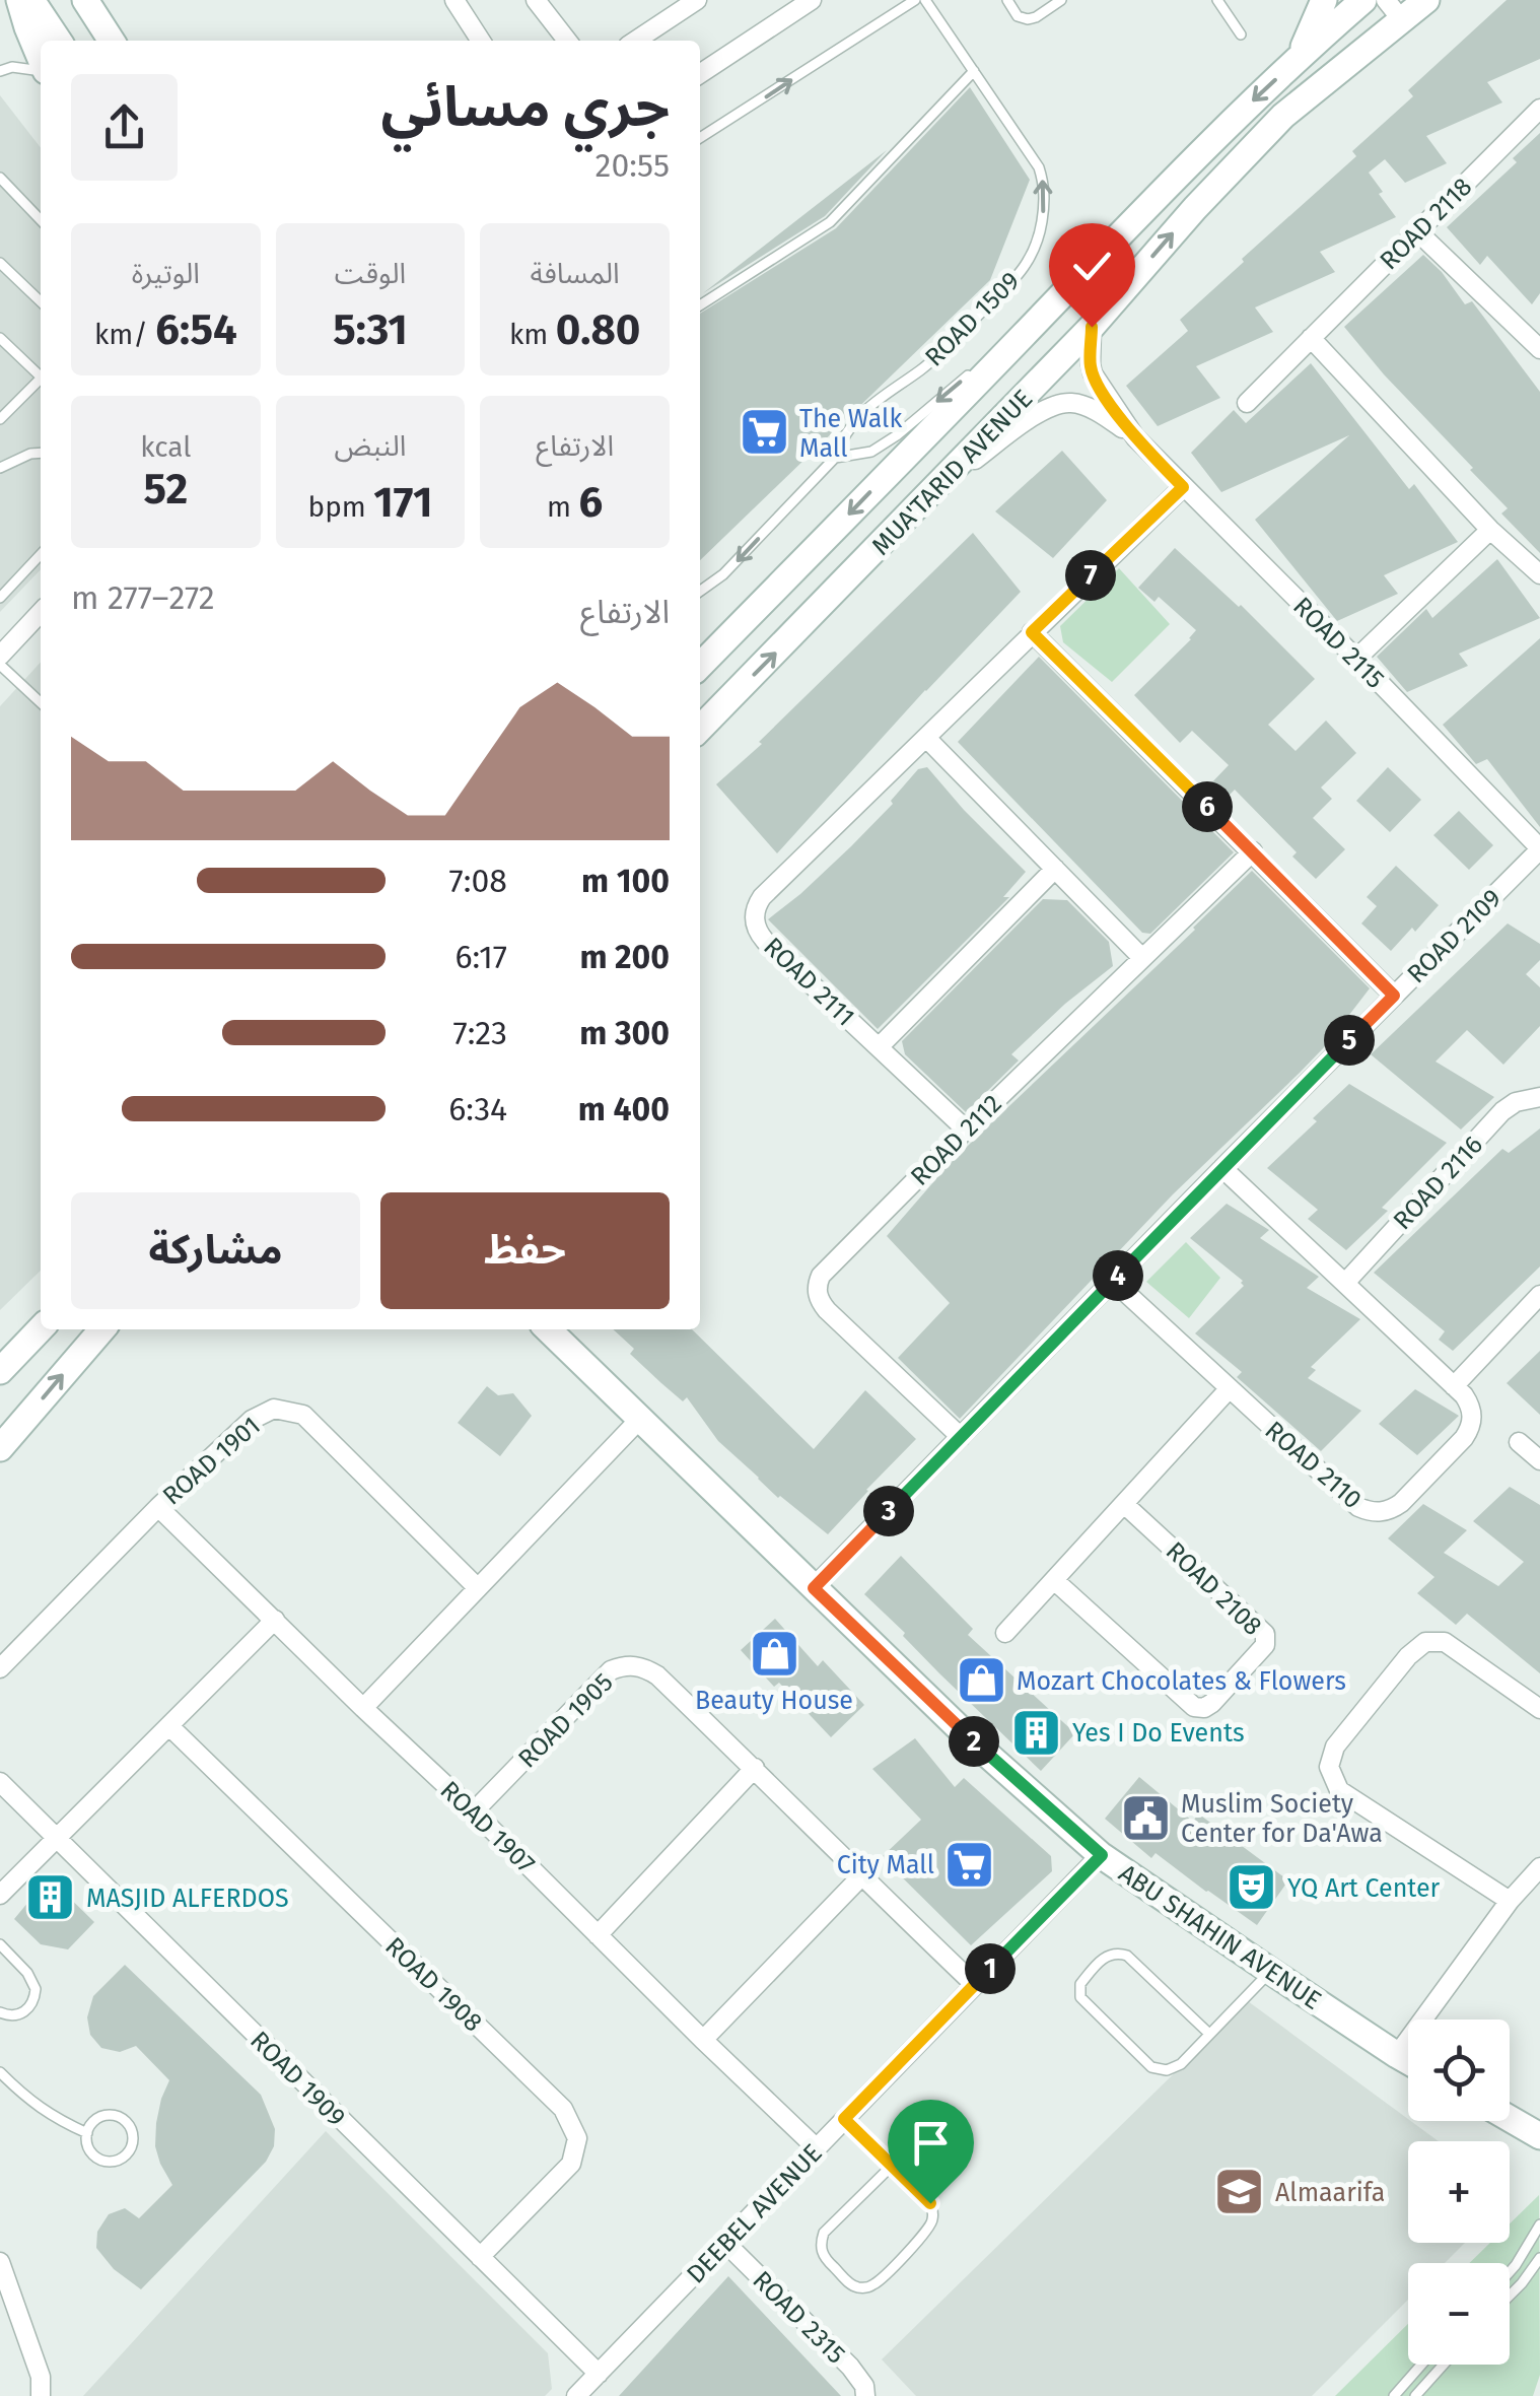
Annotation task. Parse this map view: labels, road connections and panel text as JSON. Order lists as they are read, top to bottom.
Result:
{
  "streets": {
    "street": [
      "ROAD 2118",
      "MUA'TARID AVENUE",
      "ROAD 2115",
      "ROAD 2109",
      "ROAD 2111",
      "ROAD 2112",
      "ROAD 2116",
      "ROAD 1901",
      "ROAD 2110",
      "ROAD 2108",
      "ROAD 1905",
      "ROAD 1907",
      "ABU SHAHIN AVENUE",
      "ROAD 1908",
      "ROAD 1909",
      "DEEBEL AVENUE",
      "ROAD 2315"
    ],
    "lane": ["ROAD 1509"]
  },
  "crossings": [
    ["MUA'TARID AVENUE", "ROAD 2115"],
    ["ROAD 2115", "ROAD 2109"],
    ["ROAD 2115", "ROAD 2111"],
    ["ROAD 2109", "ROAD 2112"],
    ["ROAD 2109", "ROAD 2110"],
    ["ROAD 2109", "ABU SHAHIN AVENUE"],
    ["ROAD 2111", "ROAD 2112"],
    ["ROAD 2116", "ROAD 2110"],
    ["ROAD 1901", "ROAD 1907"],
    ["ROAD 1905", "ROAD 1907"],
    ["ROAD 1905", "DEEBEL AVENUE"],
    ["ROAD 1907", "DEEBEL AVENUE"],
    ["ABU SHAHIN AVENUE", "DEEBEL AVENUE"],
    ["ROAD 1908", "ROAD 1909"],
    ["ROAD 1909", "DEEBEL AVENUE"],
    ["DEEBEL AVENUE", "ROAD 2315"]
  ],
  "places": {
    "supermarket": ["The Walk Mall", "City Mall"],
    "shop": ["Beauty House", "Mozart Chocolates & Flowers"],
    "building": ["Yes I Do Events", "MASJID ALFERDOS"],
    "public building": ["Muslim Society Center for Da'Awa"],
    "theatre": ["YQ Art Center"],
    "school or university": ["Almaarifa"]
  },
  "page": {
    "heading": ["جري مسائي", "20:55"],
    "stats": [
      ["المسافة", "0.80 km"],
      ["الوقت", "5:31"],
      ["الوتيرة", "6:54 /km"],
      ["الارتفاع", "6 m"],
      ["النبض", "171 bpm"],
      ["kcal", "52"]
    ],
    "pins": [
      "7",
      "6",
      "5",
      "4",
      "3",
      "2",
      "1"
    ],
    "chart": ["الارتفاع", "272–277 m"],
    "list": [
      {
        "name": "100 m",
        "note": "7:08"
      },
      {
        "name": "200 m",
        "note": "6:17"
      },
      {
        "name": "300 m",
        "note": "7:23"
      },
      {
        "name": "400 m",
        "note": "6:34"
      }
    ],
    "buttons": ["حفظ", "مشاركة"],
    "map_buttons": ["+", "−"]
  }
}
